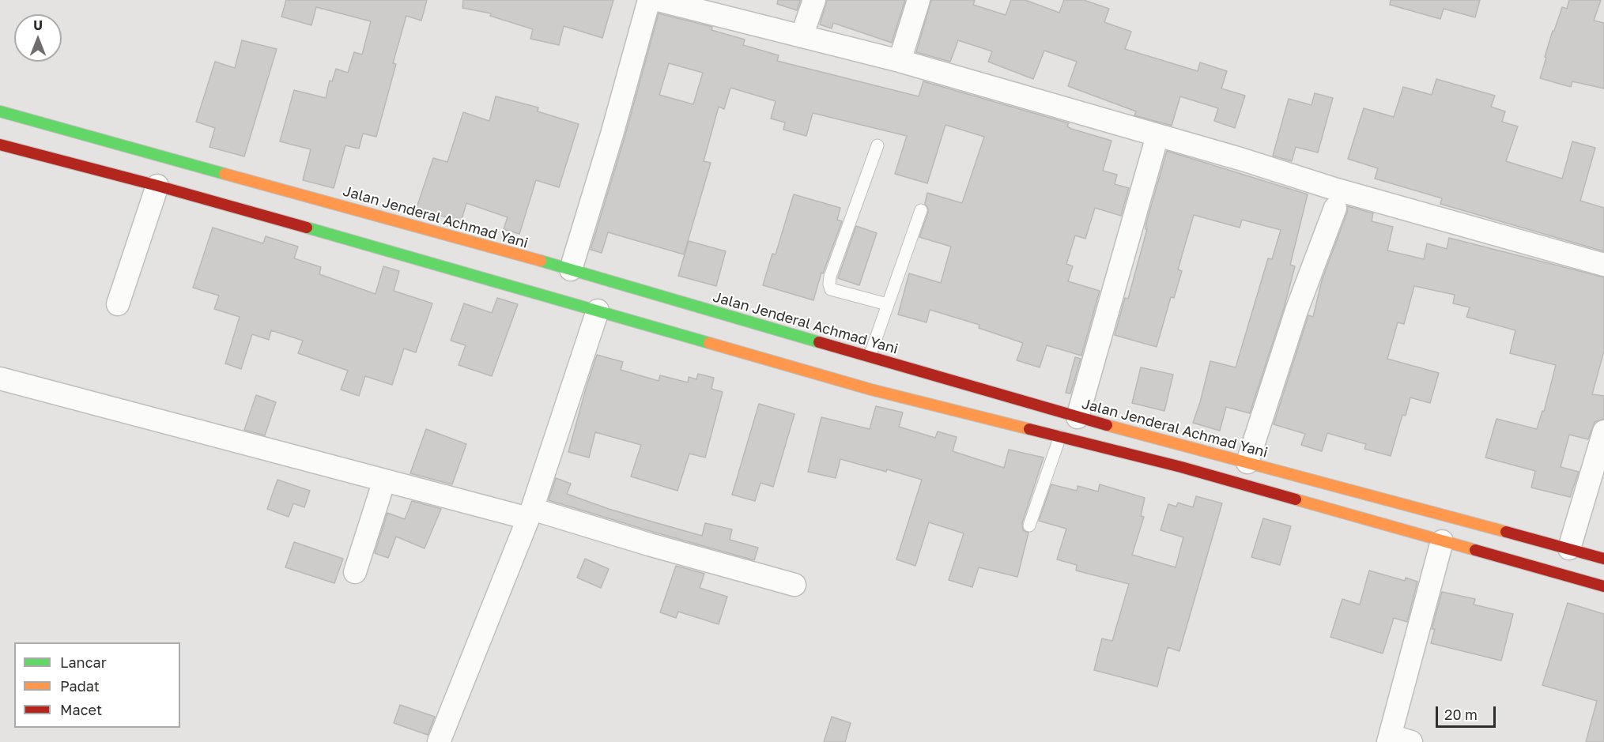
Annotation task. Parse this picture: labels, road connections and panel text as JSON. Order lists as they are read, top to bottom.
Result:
{
  "streets": {
    "main road": ["Jalan Jenderal Achmad Yani"]
  },
  "legend": ["Lancar", "Padat", "Macet"],
  "scale_bar": "20 m",
  "north": "top"
}
